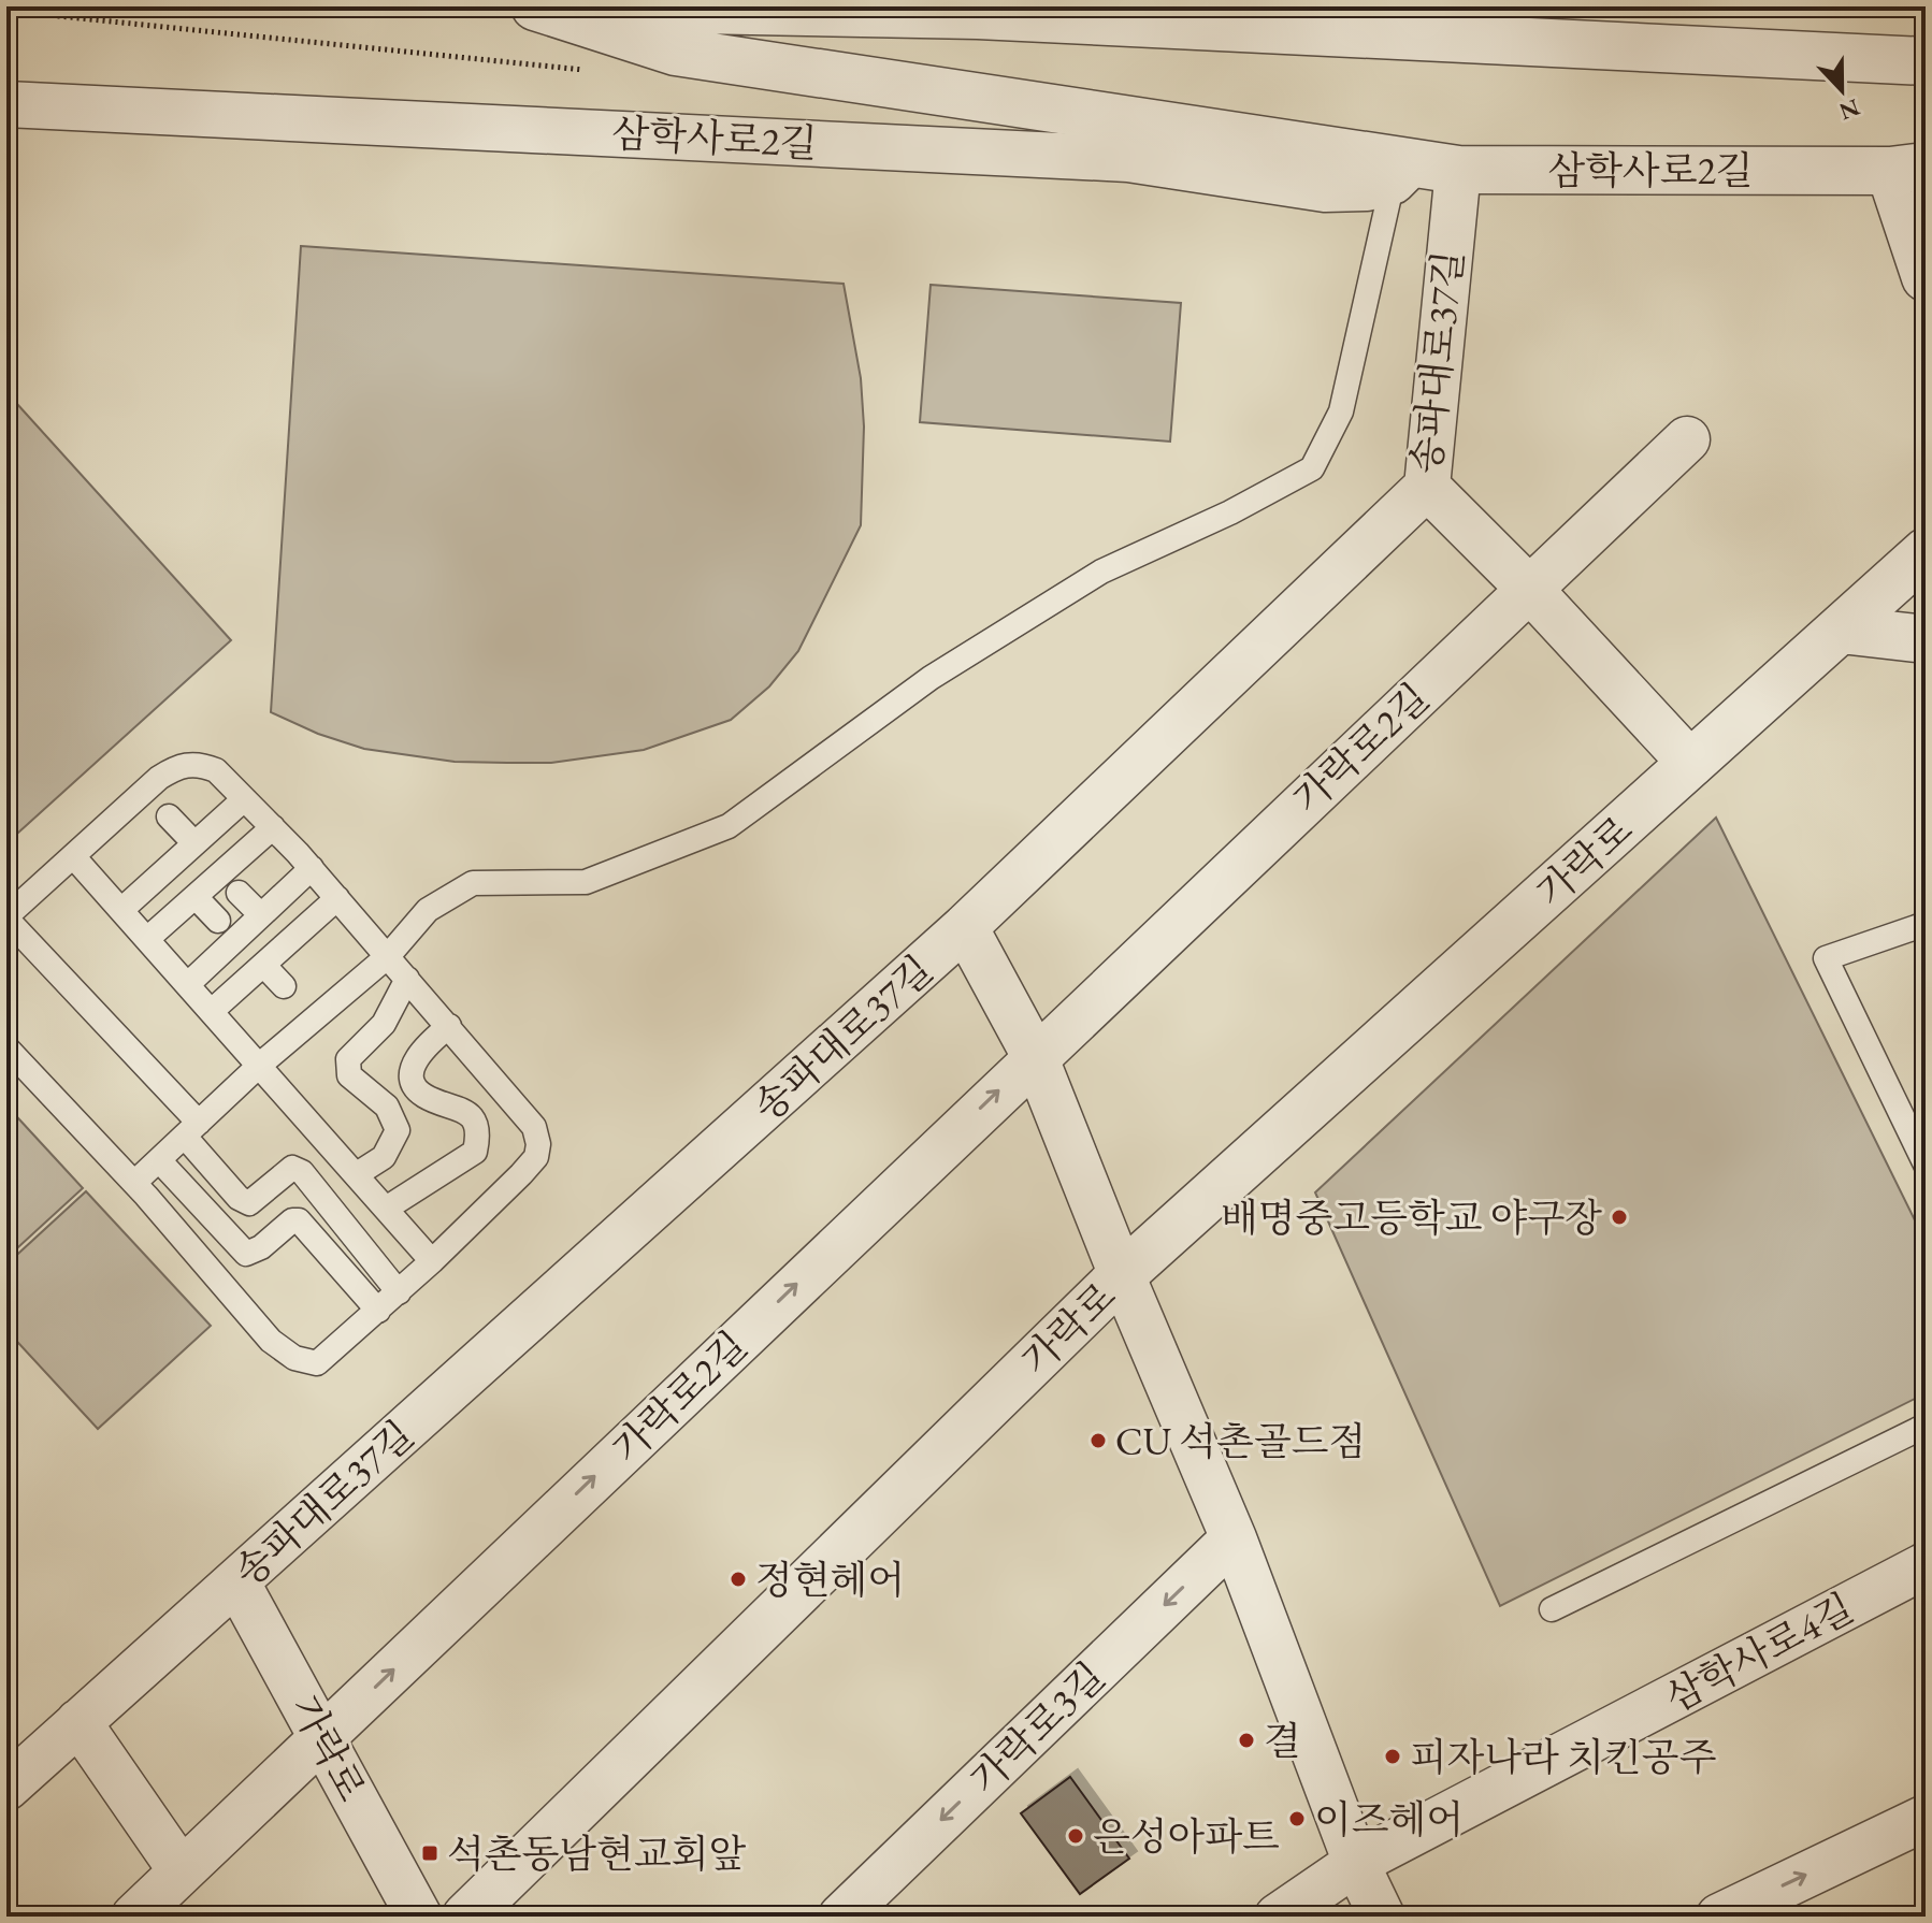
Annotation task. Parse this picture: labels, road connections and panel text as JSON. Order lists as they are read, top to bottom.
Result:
{
  "streets": {
    "street": [
      "삼학사로2길",
      "송파대로37길",
      "가락로2길",
      "가락로",
      "삼학사로4길",
      "가락로3길"
    ]
  },
  "crossings": [
    ["삼학사로2길", "송파대로37길"],
    ["송파대로37길", "가락로"],
    ["가락로2길", "가락로"]
  ],
  "one_way": ["가락로2길", "가락로3길"],
  "places": {
    "other": [
      "배명중고등학교 야구장",
      "CU 석촌골드점",
      "정현헤어",
      "결",
      "피자나라 치킨공주",
      "이즈헤어",
      "은성아파트"
    ],
    "transit": ["석촌동남현교회앞"]
  },
  "north": "bottom"
}
